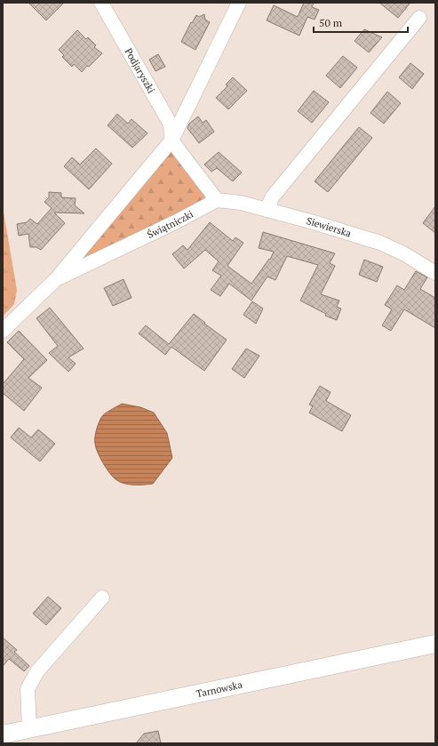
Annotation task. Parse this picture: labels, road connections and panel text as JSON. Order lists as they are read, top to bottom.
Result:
{
  "streets": {
    "street": [
      "Podjaryszki",
      "Świątniczki",
      "Siewierska",
      "Tarnowska"
    ]
  },
  "crossings": [
    ["Podjaryszki", "Świątniczki"],
    ["Świątniczki", "Siewierska"]
  ],
  "scale_bar": "50 m"
}
